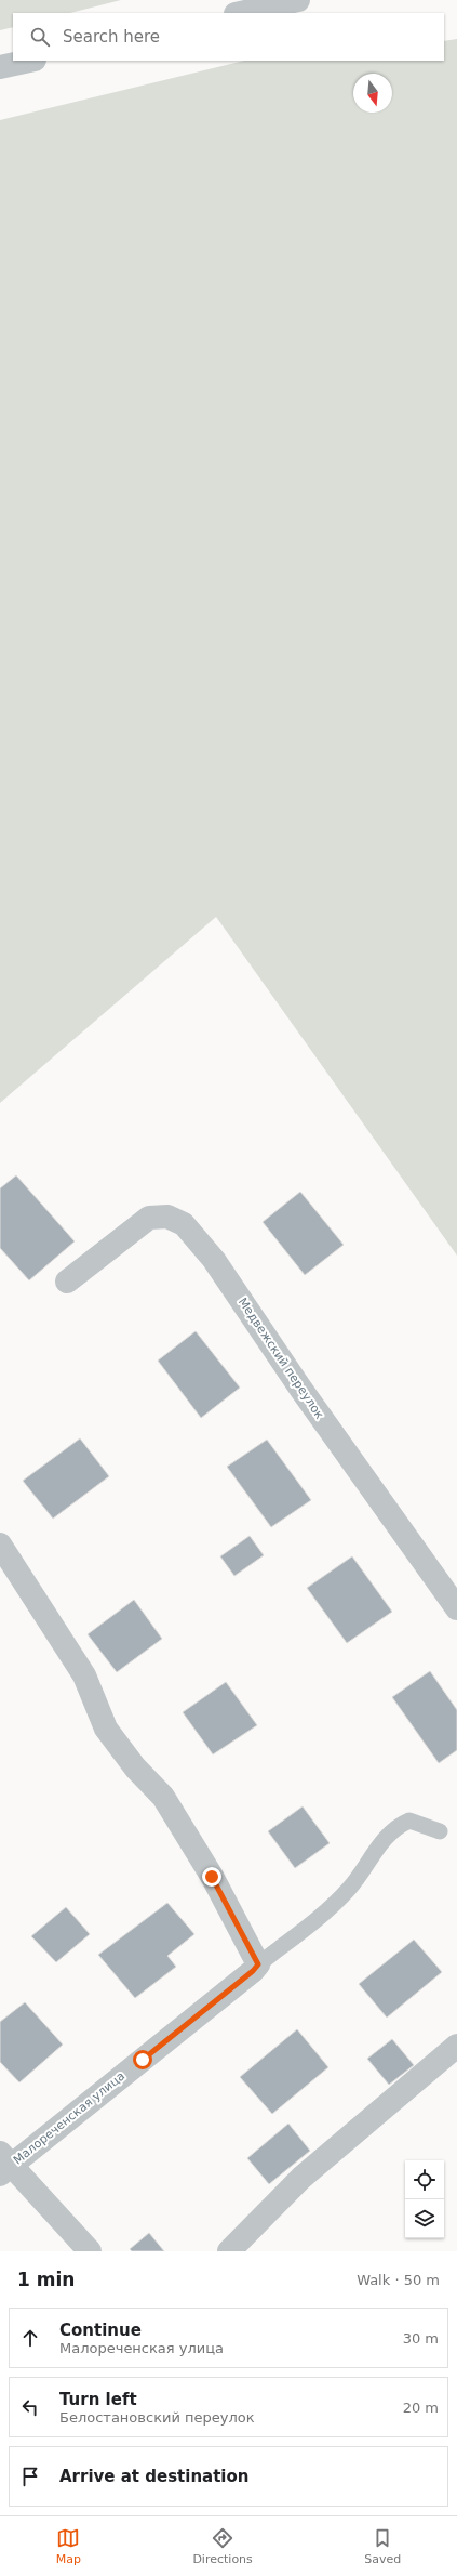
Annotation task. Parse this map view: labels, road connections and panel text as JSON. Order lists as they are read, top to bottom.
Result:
{
  "streets": {
    "street": ["Медвежский переулок", "Малореченская улица"]
  },
  "north": "bottom",
  "page": {
    "search": "Search here",
    "heading": ["1 min", "Walk · 50 m"],
    "list": [
      ["Continue", "Малореченская улица", "30 m"],
      ["Turn left", "Белостановский переулок", "20 m"],
      "Arrive at destination"
    ],
    "nav": ["Map", "Directions", "Saved"]
  }
}
